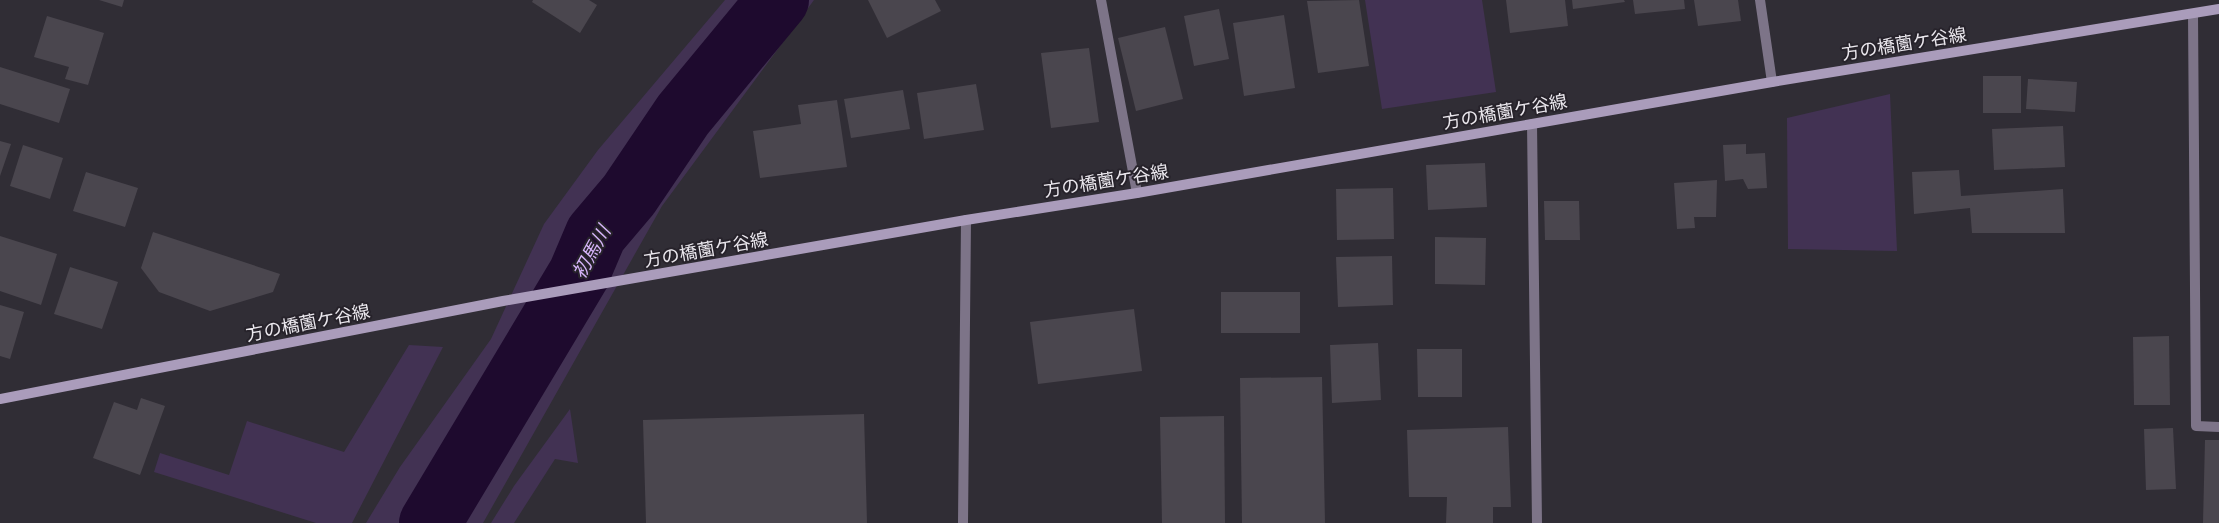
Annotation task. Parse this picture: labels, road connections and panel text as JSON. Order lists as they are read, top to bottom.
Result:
{
  "streets": {
    "main road": ["方の橋薗ケ谷線"]
  },
  "water": ["初馬川"]
}
